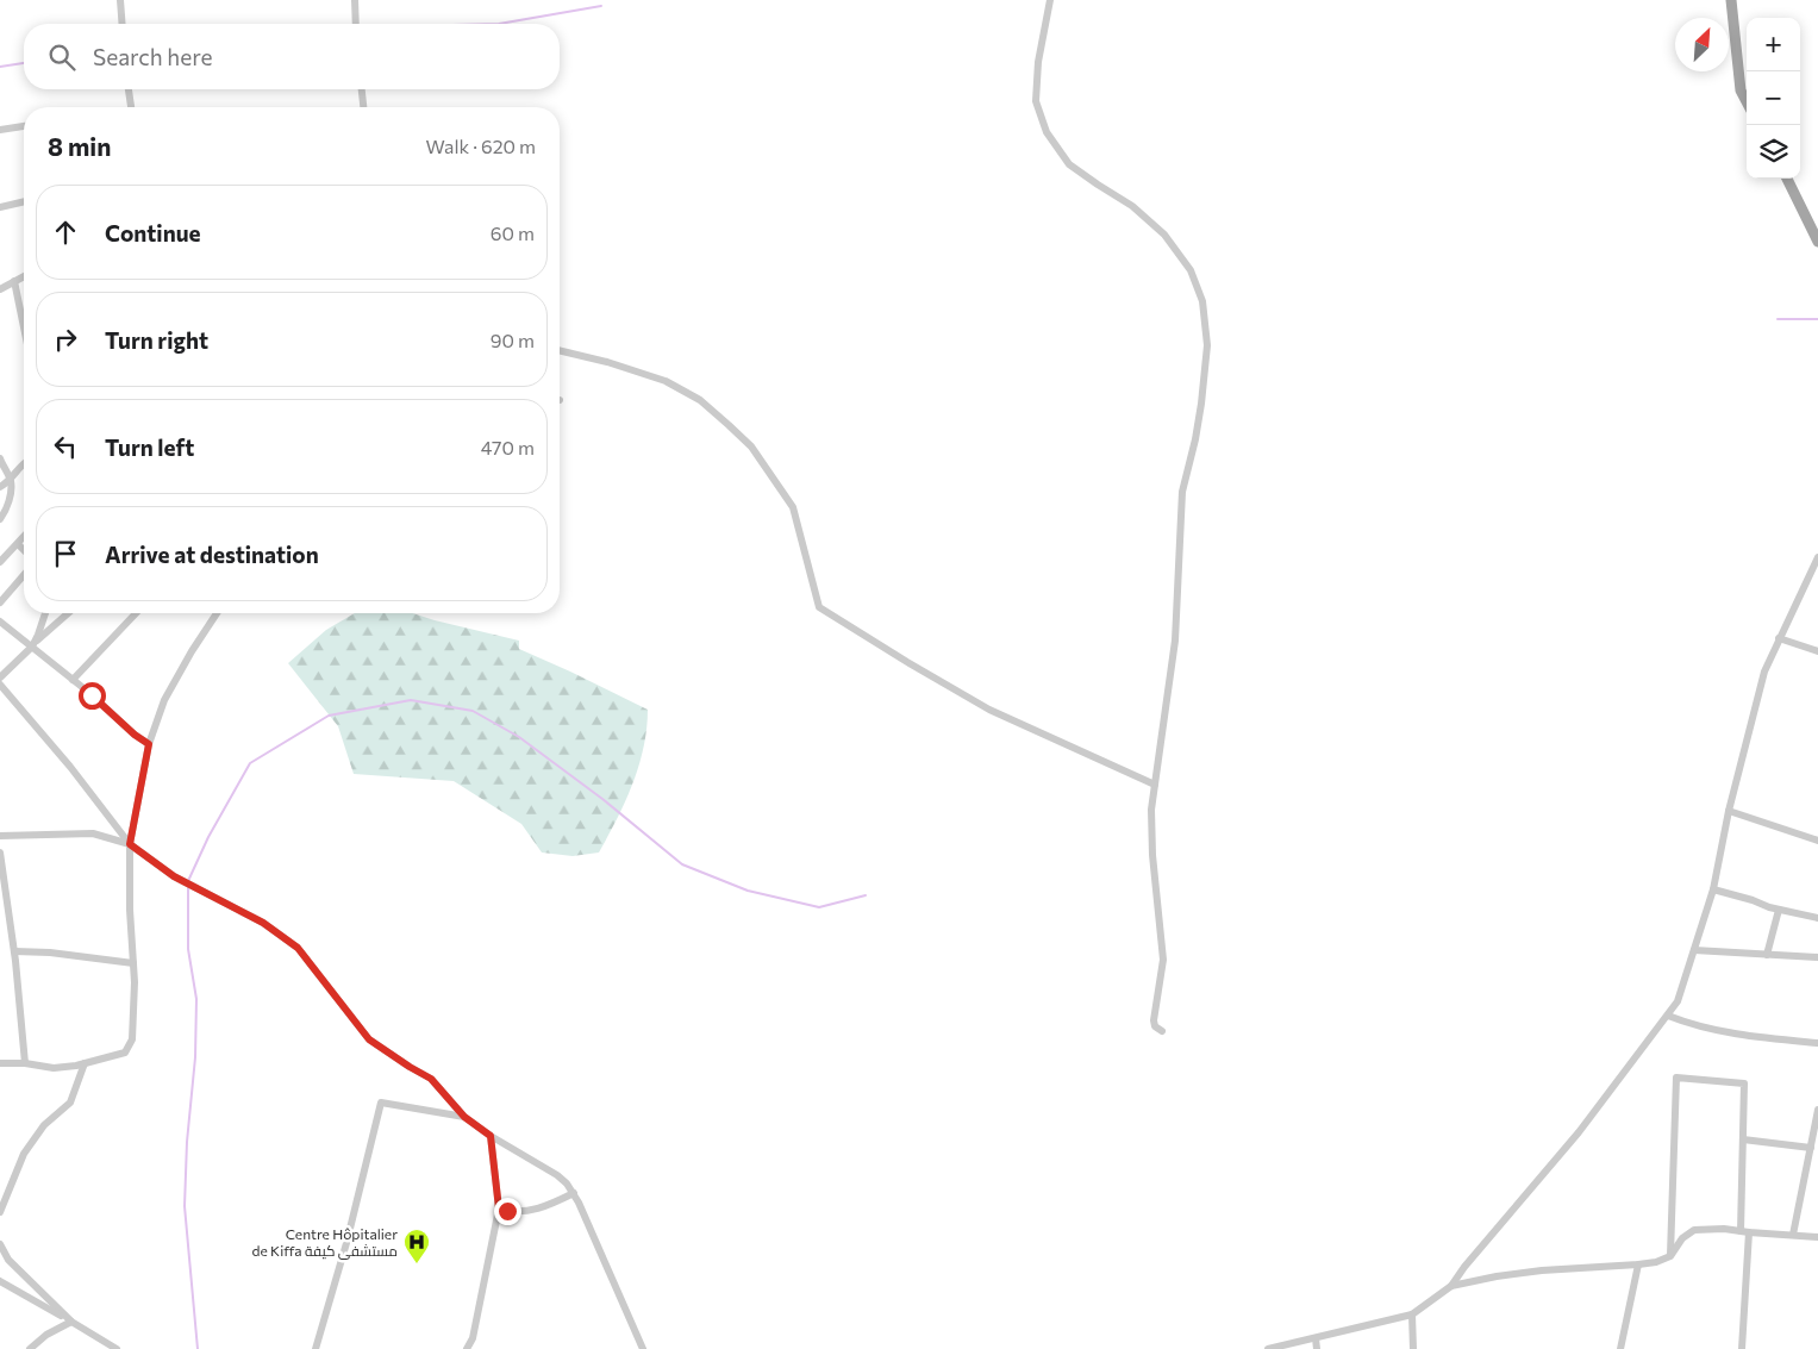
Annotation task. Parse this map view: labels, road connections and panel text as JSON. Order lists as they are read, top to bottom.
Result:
{
  "places": {
    "hospital": ["Centre Hôpitalier de Kiffa مستشفى كيفة"]
  },
  "north": "top right",
  "page": {
    "map_buttons": ["+", "−"],
    "search": "Search here",
    "heading": ["8 min", "Walk · 620 m"],
    "list": [
      ["Continue", "60 m"],
      ["Turn right", "90 m"],
      ["Turn left", "470 m"],
      "Arrive at destination"
    ]
  }
}
